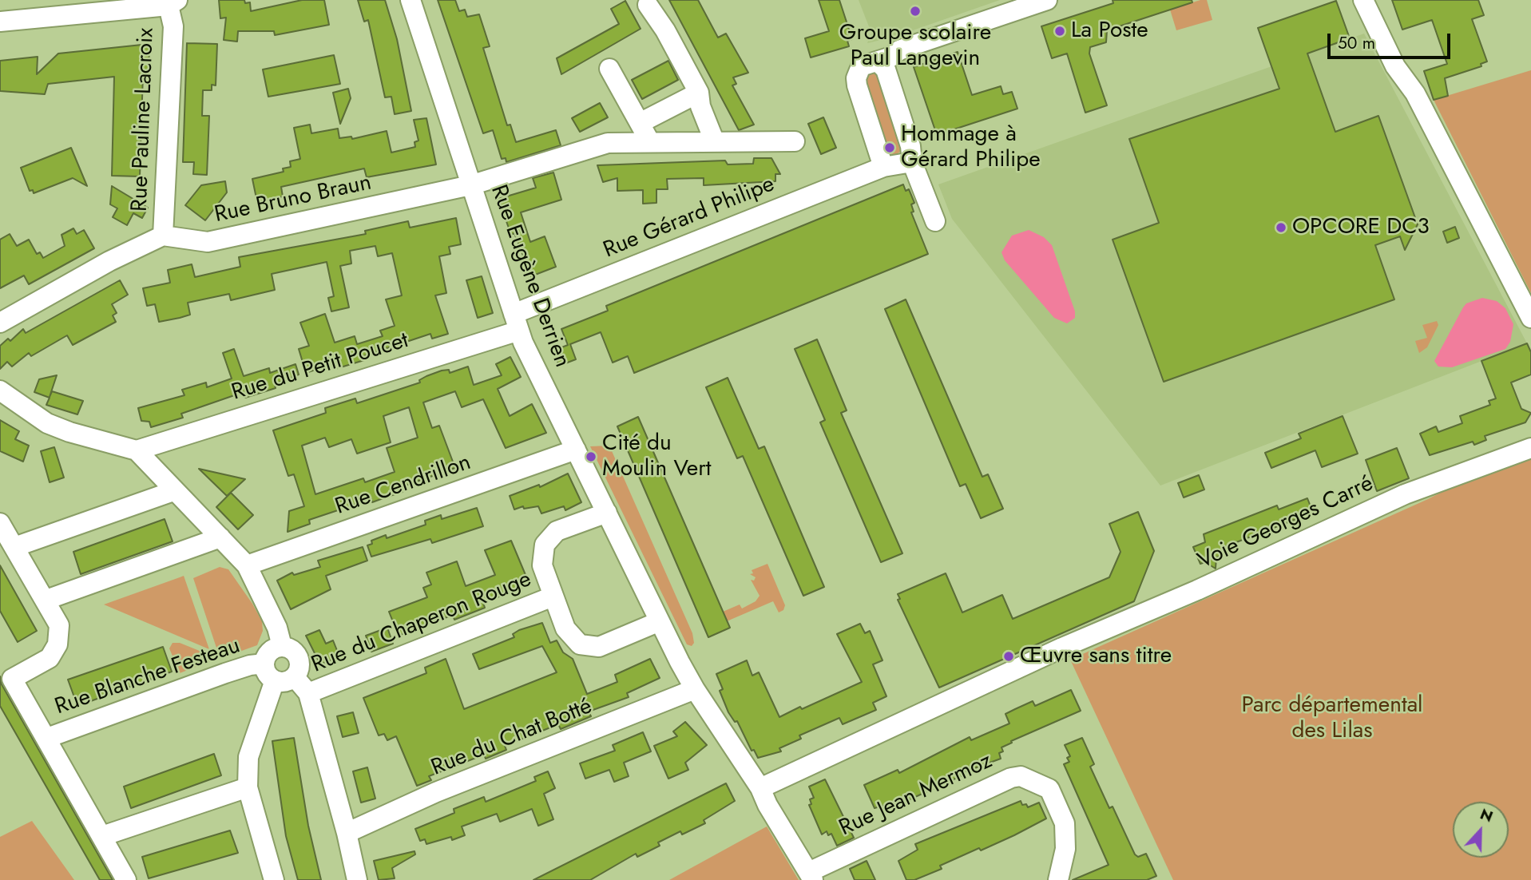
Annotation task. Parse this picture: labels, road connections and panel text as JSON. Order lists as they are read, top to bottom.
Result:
{
  "streets": {
    "street": [
      "Rue Pauline Lacroix",
      "Rue Bruno Braun",
      "Rue Gérard Philipe",
      "Rue Eugène Derrien",
      "Rue du Petit Poucet",
      "Rue Cendrillon",
      "Voie Georges Carré",
      "Rue du Chaperon Rouge",
      "Rue Blanche Festeau",
      "Rue du Chat Botté",
      "Rue Jean Mermoz"
    ]
  },
  "crossings": [
    ["Rue Pauline Lacroix", "Rue Bruno Braun"],
    ["Rue Bruno Braun", "Rue Eugène Derrien"],
    ["Rue Gérard Philipe", "Rue Eugène Derrien"],
    ["Rue Gérard Philipe", "Rue du Petit Poucet"],
    ["Rue Eugène Derrien", "Rue du Petit Poucet"],
    ["Rue Eugène Derrien", "Rue Cendrillon"],
    ["Rue Eugène Derrien", "Voie Georges Carré"],
    ["Rue Eugène Derrien", "Rue du Chat Botté"],
    ["Rue Eugène Derrien", "Rue Jean Mermoz"]
  ],
  "parks": ["Parc départemental des Lilas"],
  "places": [
    "Groupe scolaire Paul Langevin",
    "La Poste",
    "Hommage à Gérard Philipe",
    "OPCORE DC3",
    "Cité du Moulin Vert",
    "Œuvre sans titre"
  ],
  "scale_bar": "50 m",
  "north": "top"
}
